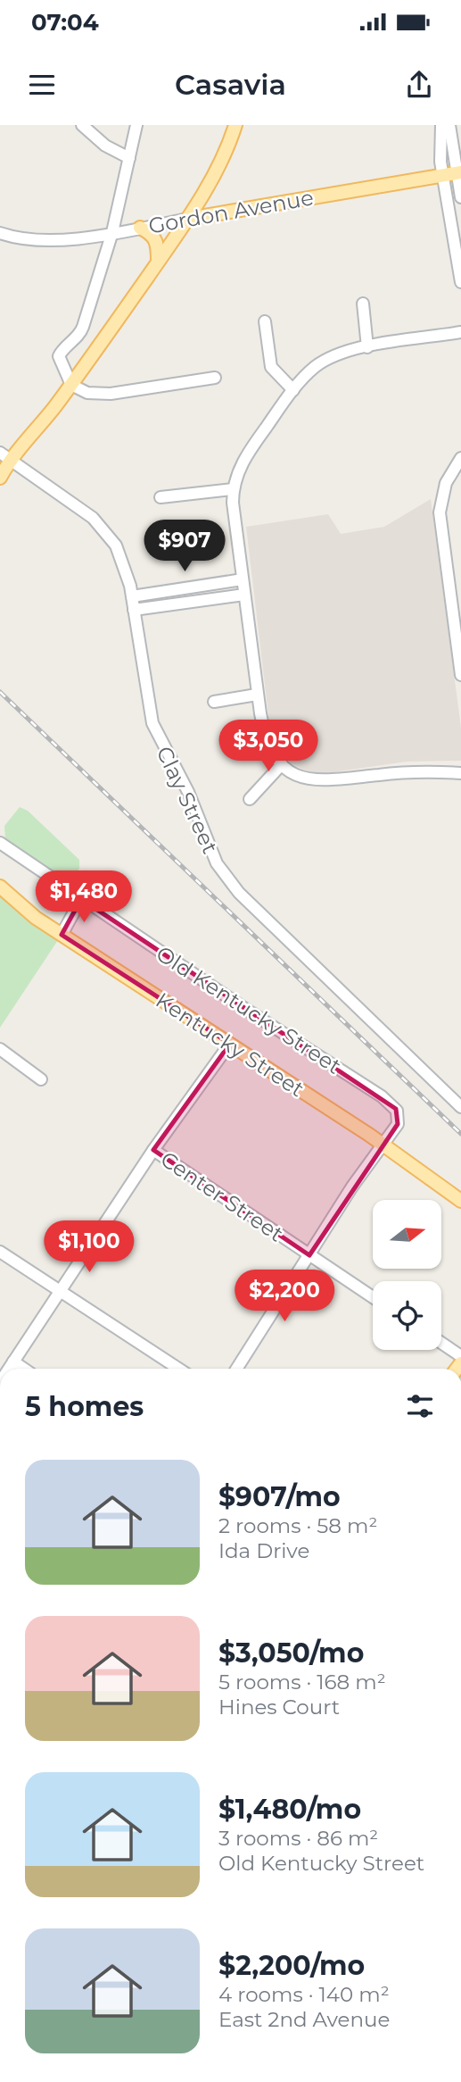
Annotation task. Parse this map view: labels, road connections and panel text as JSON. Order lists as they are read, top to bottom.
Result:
{
  "streets": {
    "main road": ["Gordon Avenue", "Kentucky Street"],
    "street": ["Clay Street", "Old Kentucky Street", "Center Street"]
  },
  "crossings": [
    ["Old Kentucky Street", "Kentucky Street"]
  ],
  "north": "right",
  "page": {
    "status": "07:04",
    "header": "Casavia",
    "price": [
      "$907",
      "$3,050",
      "$1,480",
      "$1,100",
      "$2,200"
    ],
    "heading": "5 homes",
    "list": [
      {
        "name": "$907/mo",
        "note": "2 rooms · 58 m² · Ida Drive"
      },
      {
        "name": "$3,050/mo",
        "note": "5 rooms · 168 m² · Hines Court"
      },
      {
        "name": "$1,480/mo",
        "note": "3 rooms · 86 m² · Old Kentucky Street"
      },
      {
        "name": "$2,200/mo",
        "note": "4 rooms · 140 m² · East 2nd Avenue"
      }
    ]
  }
}
